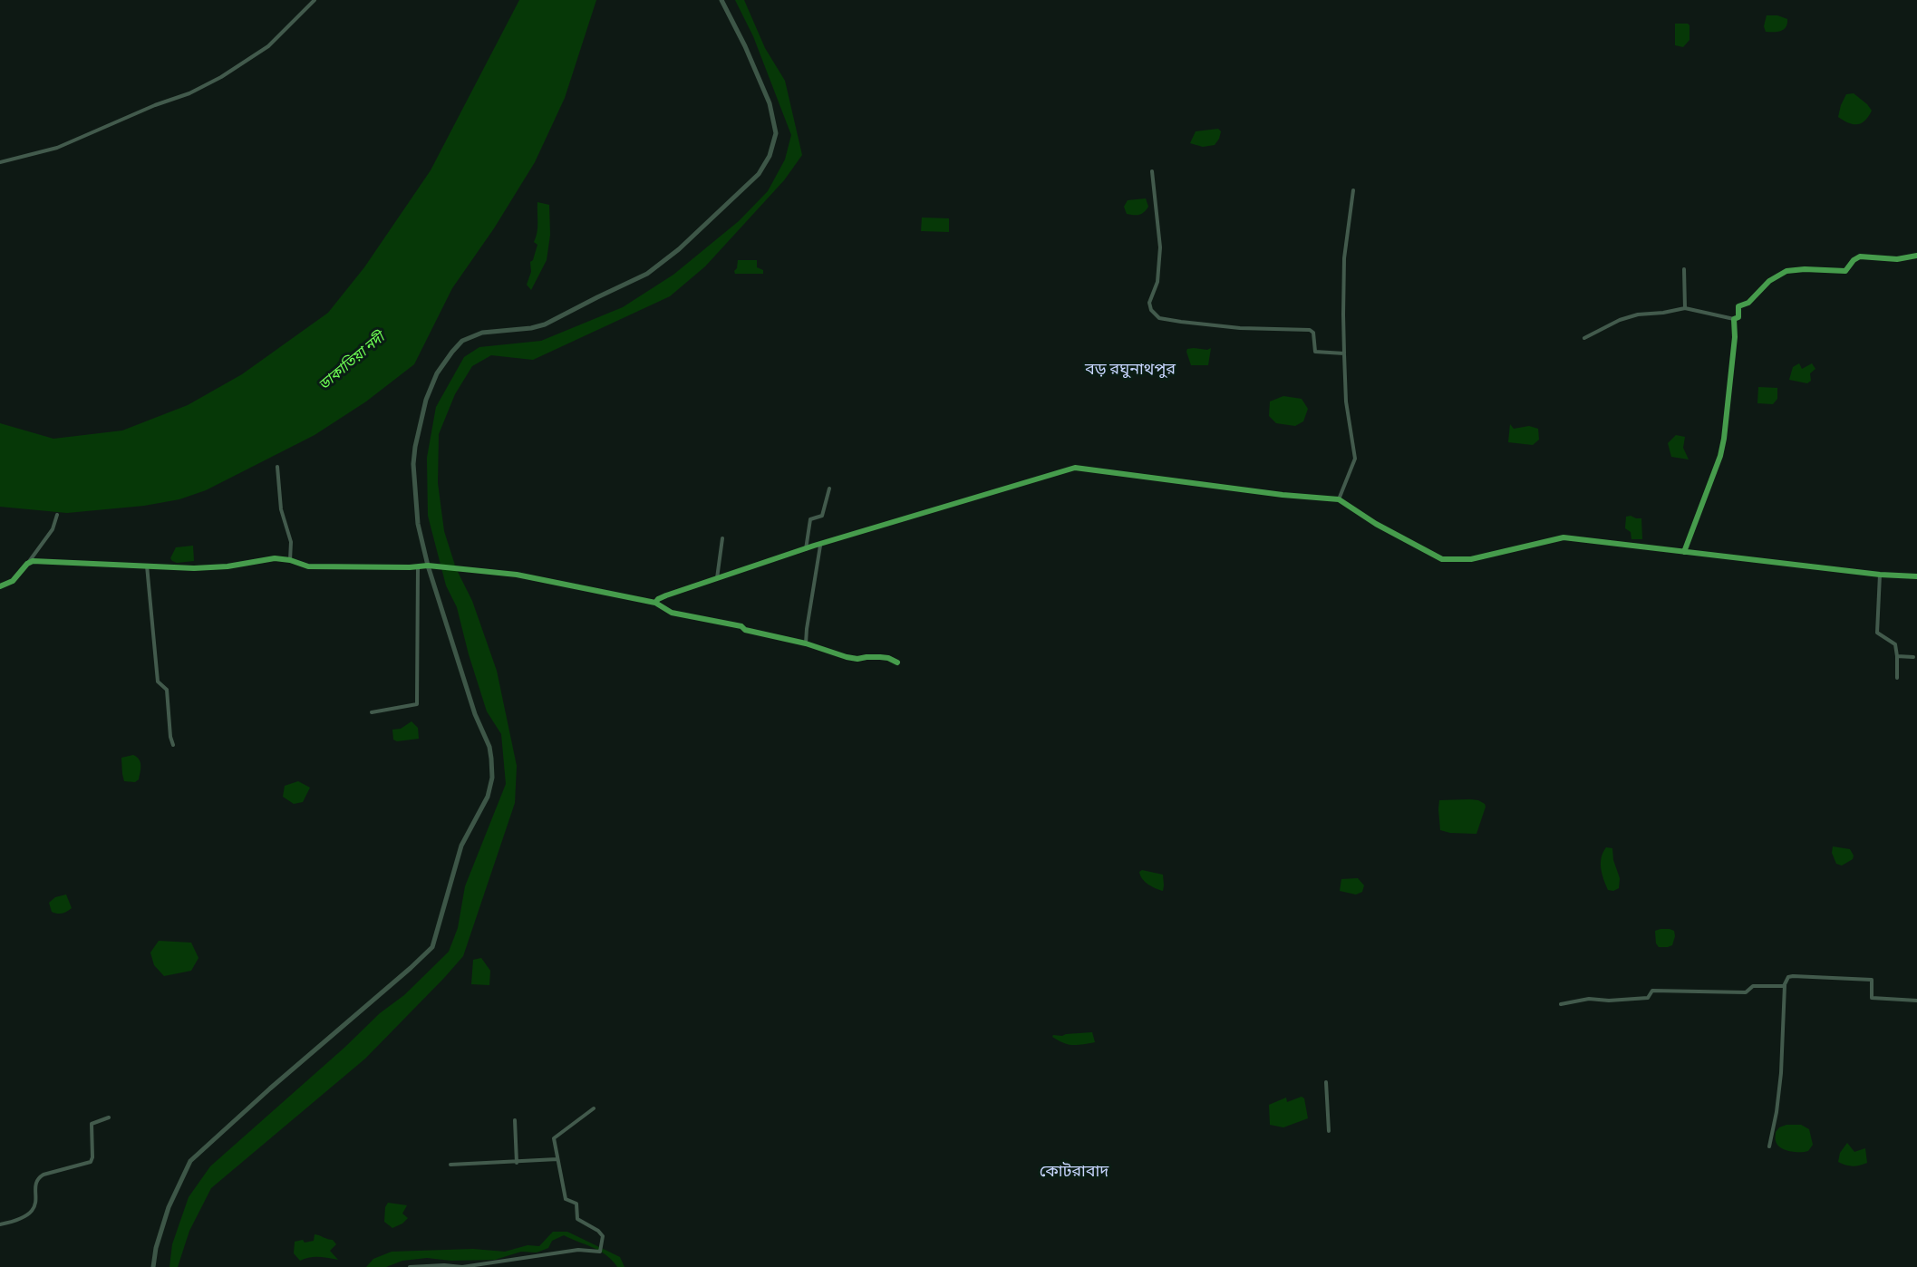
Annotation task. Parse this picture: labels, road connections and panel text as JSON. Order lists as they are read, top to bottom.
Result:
{
  "districts": ["বড় রঘুনাথপুর", "কোটরাবাদ"],
  "water": ["ডাকাতিয়া নদী"]
}
